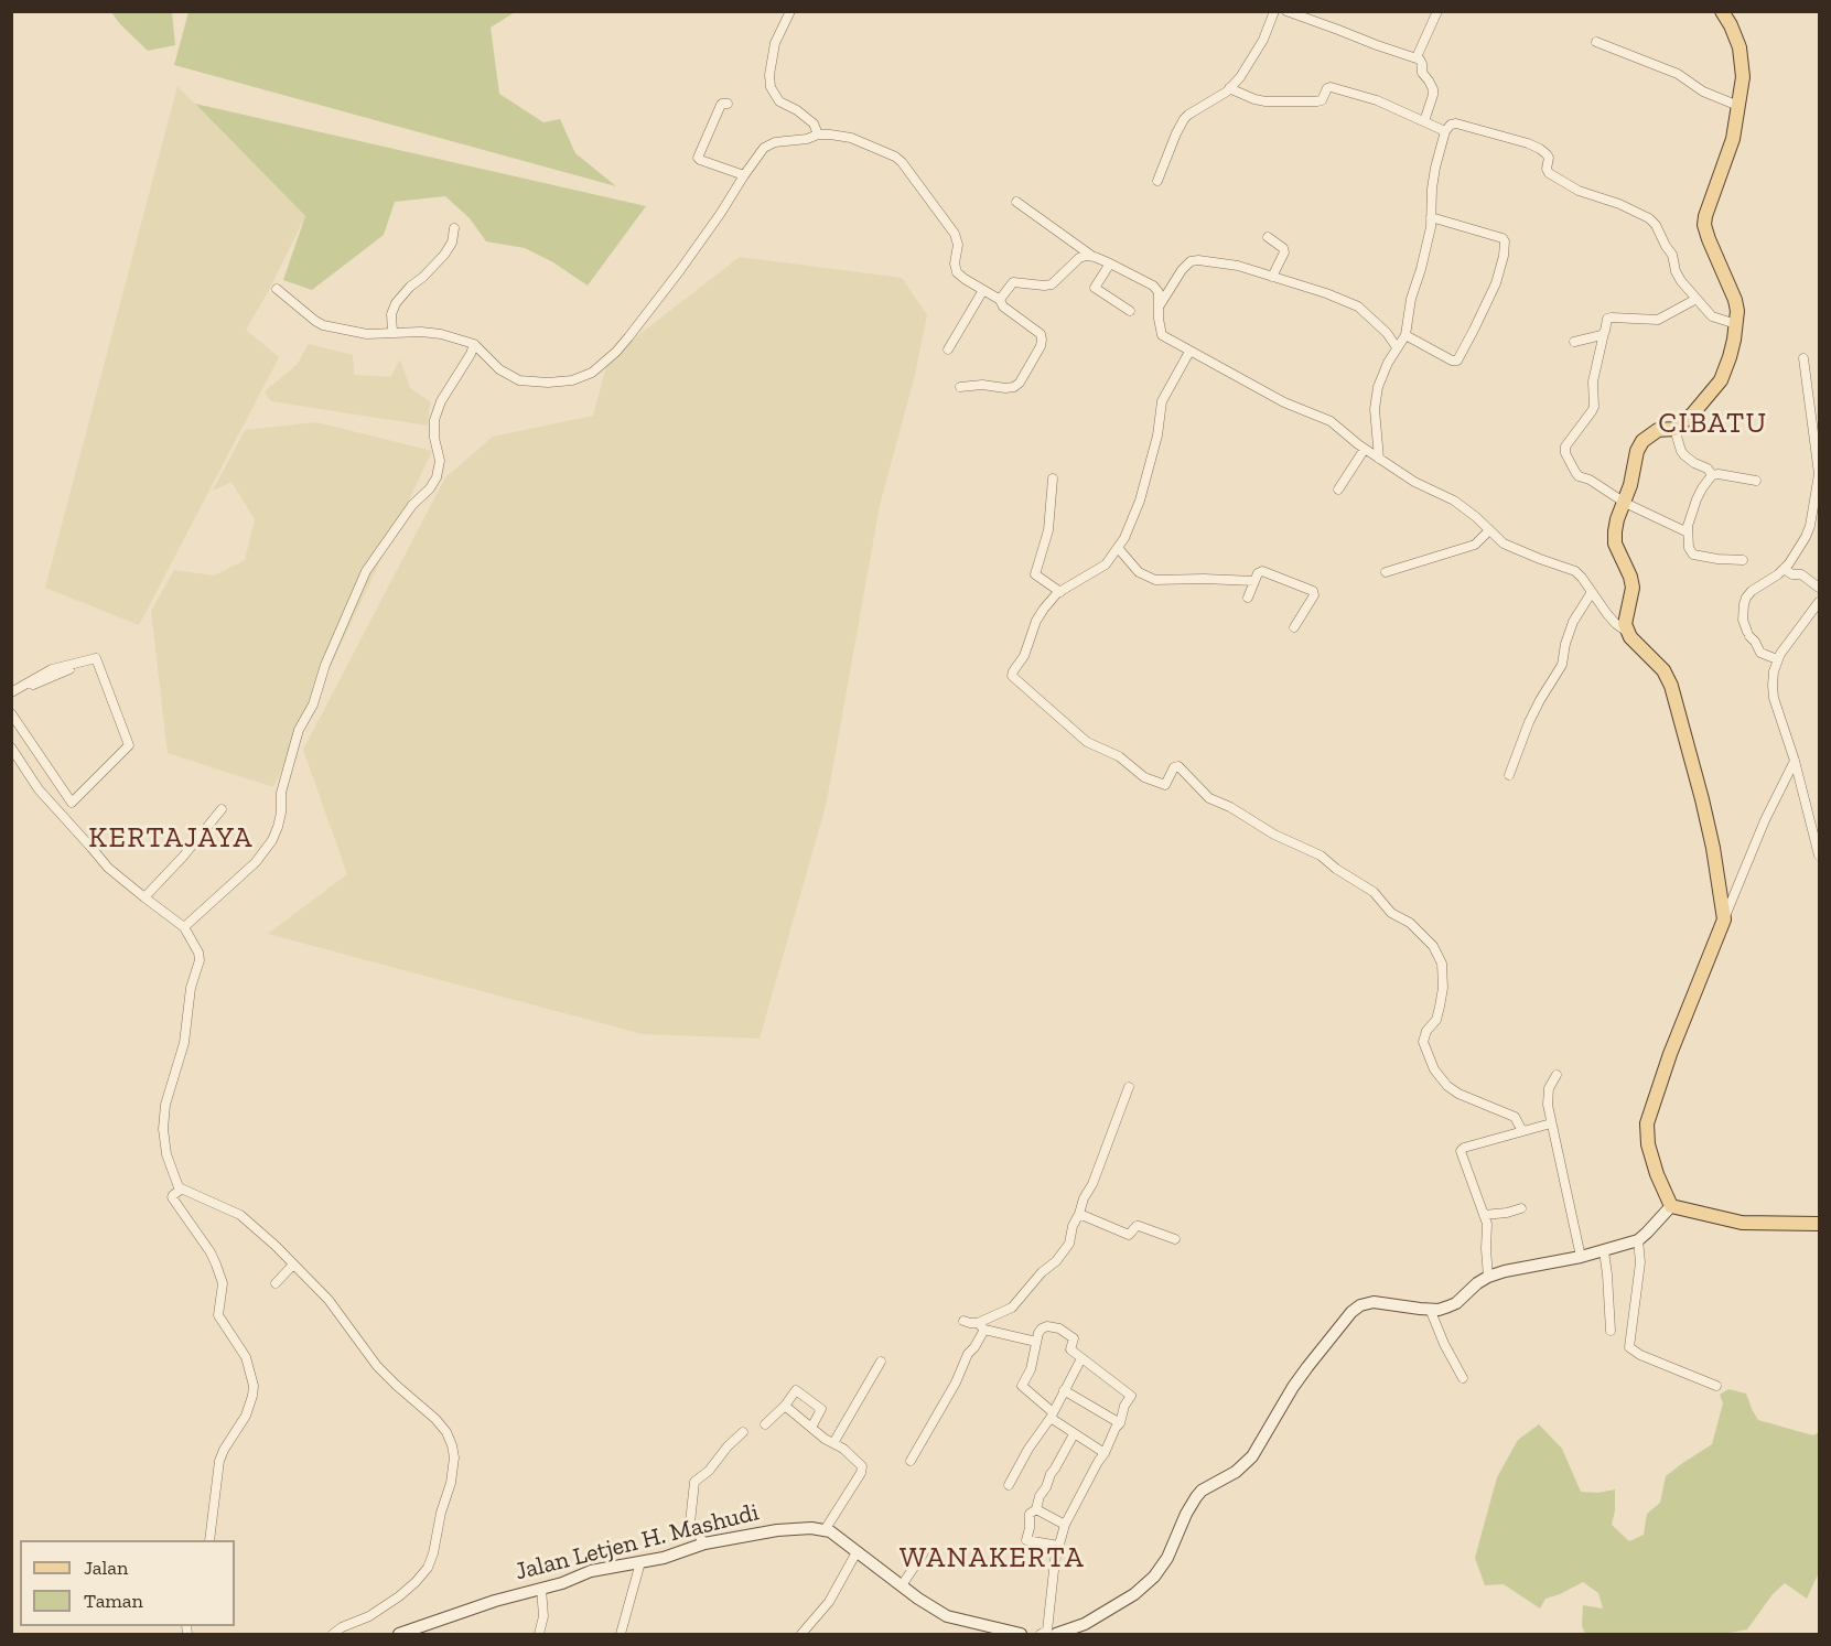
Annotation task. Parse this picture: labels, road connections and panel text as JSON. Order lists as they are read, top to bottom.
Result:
{
  "streets": {
    "main road": ["Jalan Letjen H. Mashudi"]
  },
  "districts": ["CIBATU", "KERTAJAYA", "WANAKERTA"],
  "legend": ["Jalan", "Taman"]
}
